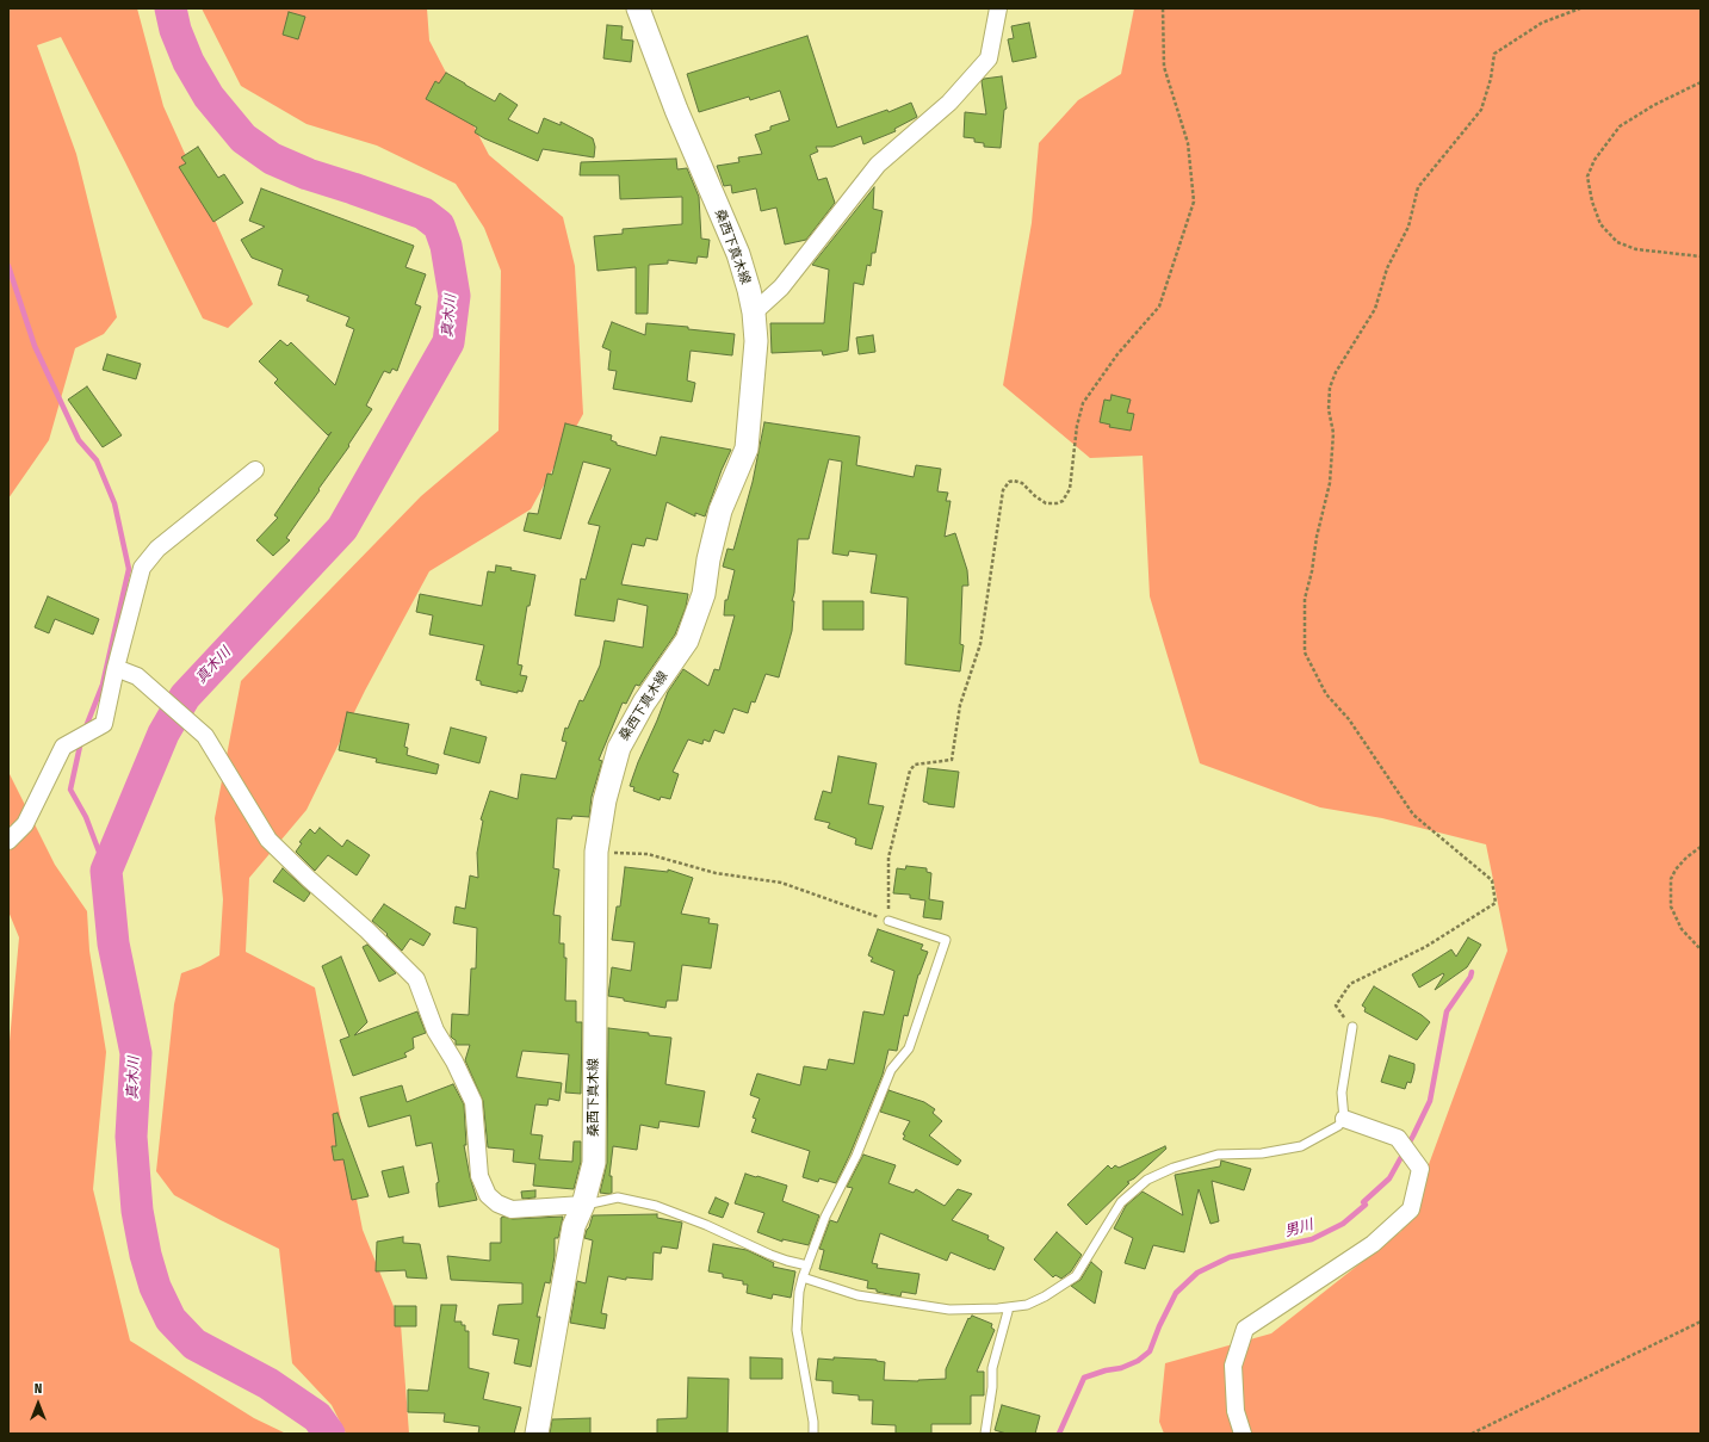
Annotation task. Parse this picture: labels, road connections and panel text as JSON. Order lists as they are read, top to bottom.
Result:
{
  "streets": {
    "main road": ["桑西下真木線"]
  },
  "water": ["真木川", "男川"],
  "north": "top"
}
